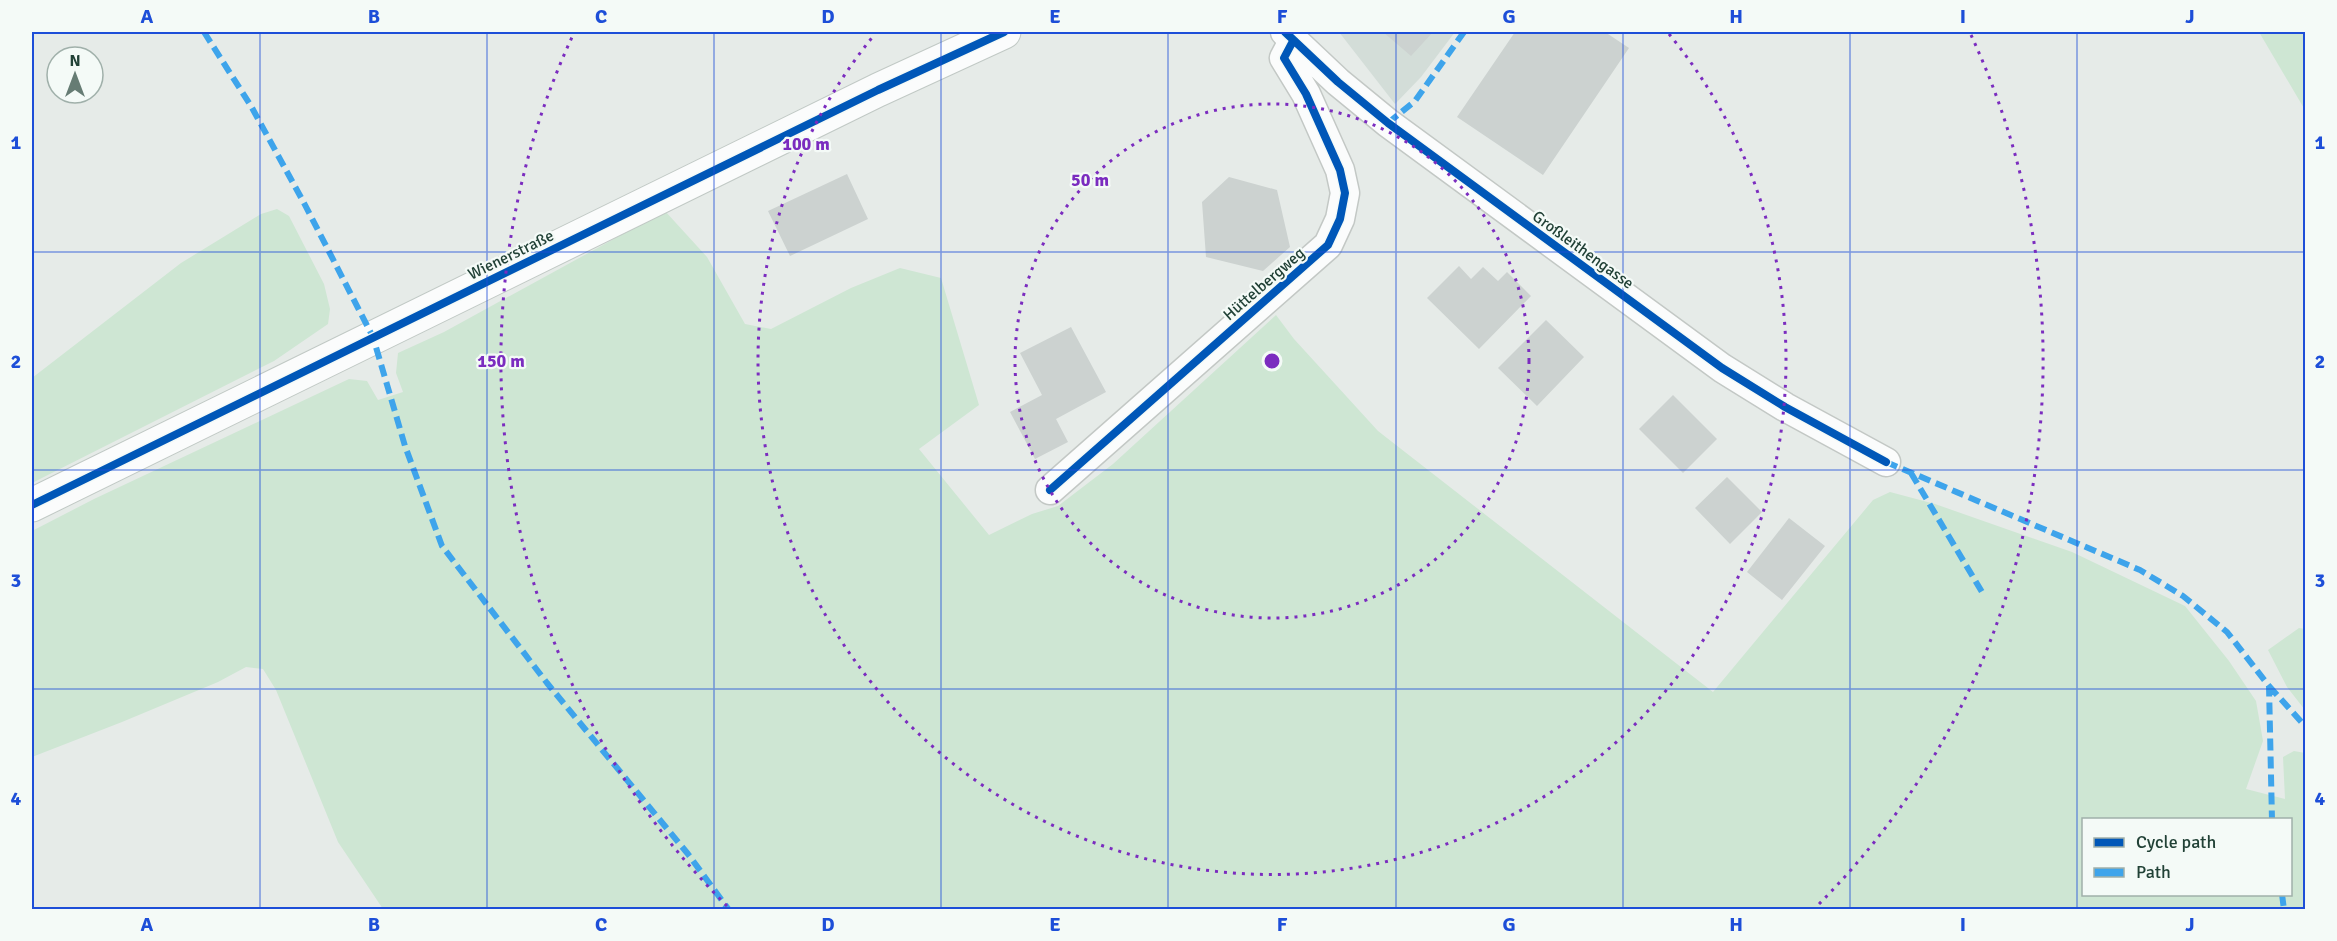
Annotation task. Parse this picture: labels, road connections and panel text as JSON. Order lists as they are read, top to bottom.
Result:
{
  "streets": {
    "street": ["Großleithengasse", "Wienerstraße", "Hüttelbergweg"]
  },
  "crossings": [
    ["Großleithengasse", "Hüttelbergweg"]
  ],
  "legend": ["Cycle path", "Path"],
  "north": "top",
  "grid": {
    "columns": [
      "A",
      "B",
      "C",
      "D",
      "E",
      "F",
      "G",
      "H",
      "I",
      "J"
    ],
    "rows": [
      "1",
      "2",
      "3",
      "4"
    ]
  },
  "rings": ["100 m", "50 m", "150 m"]
}
